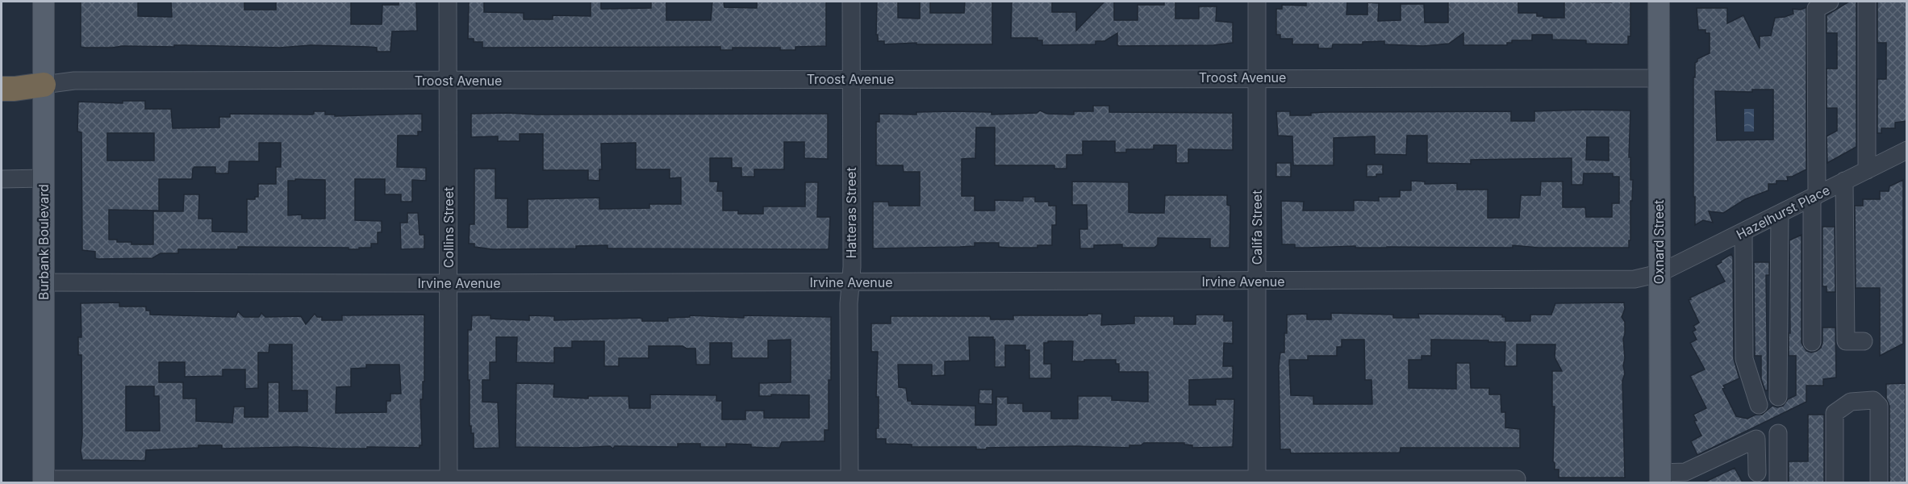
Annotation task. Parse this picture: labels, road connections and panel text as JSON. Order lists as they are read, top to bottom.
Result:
{
  "streets": {
    "main road": ["Burbank Boulevard", "Oxnard Street"],
    "street": [
      "Troost Avenue",
      "Hazelhurst Place",
      "Hatteras Street",
      "Collins Street",
      "Califa Street",
      "Irvine Avenue"
    ]
  },
  "crossings": [
    ["Troost Avenue", "Hatteras Street"],
    ["Troost Avenue", "Collins Street"],
    ["Troost Avenue", "Califa Street"],
    ["Troost Avenue", "Burbank Boulevard"],
    ["Troost Avenue", "Oxnard Street"],
    ["Hazelhurst Place", "Oxnard Street"],
    ["Hazelhurst Place", "Irvine Avenue"],
    ["Hatteras Street", "Irvine Avenue"],
    ["Collins Street", "Irvine Avenue"],
    ["Califa Street", "Irvine Avenue"],
    ["Burbank Boulevard", "Irvine Avenue"],
    ["Oxnard Street", "Irvine Avenue"]
  ]
}
